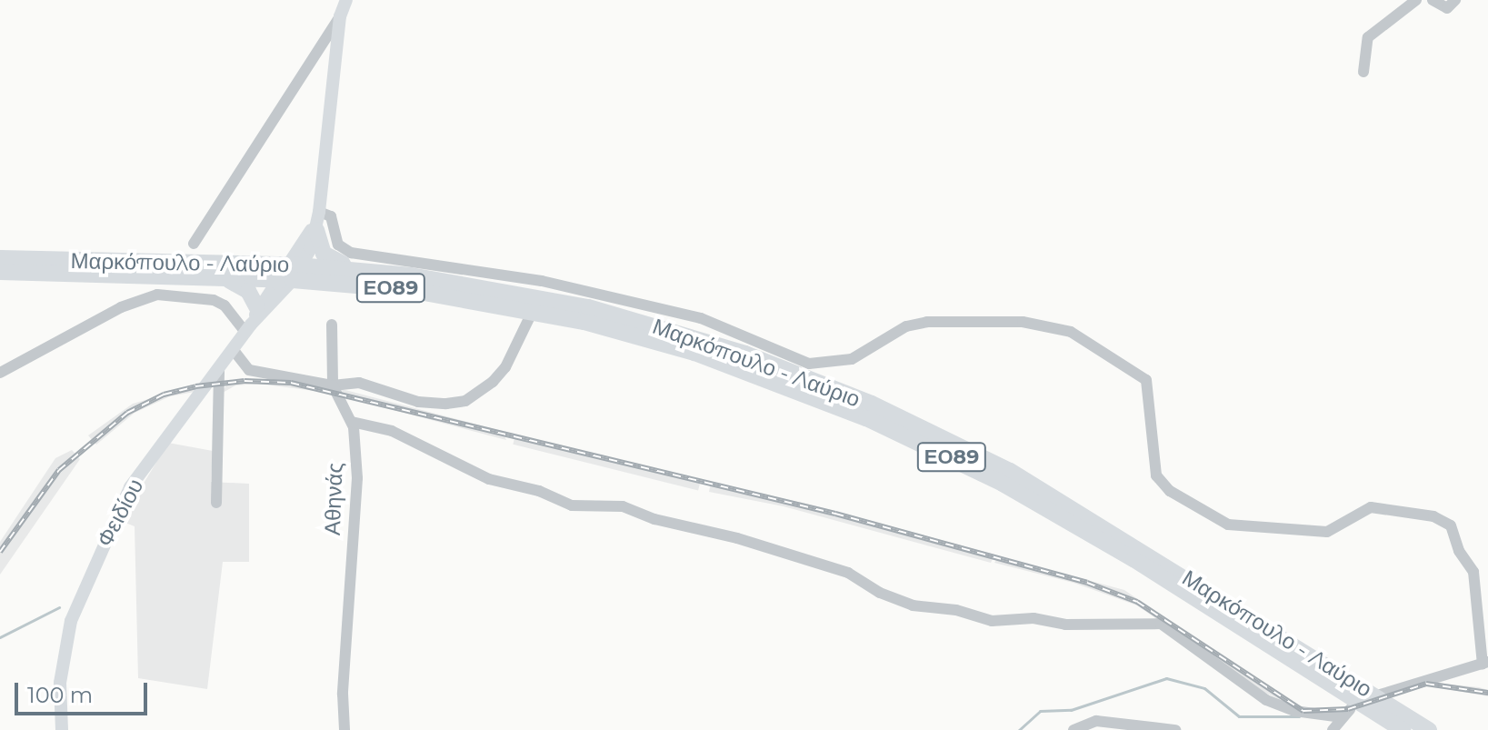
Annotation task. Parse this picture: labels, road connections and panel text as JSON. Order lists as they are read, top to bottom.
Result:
{
  "streets": {
    "highway": ["Μαρκόπουλο - Λαύριο", "ΕΟ89"],
    "main road": ["Φειδίου"],
    "street": ["Αθηνάς"]
  },
  "crossings": [
    ["Μαρκόπουλο - Λαύριο", "Φειδίου"]
  ],
  "scale_bar": "100 m"
}
